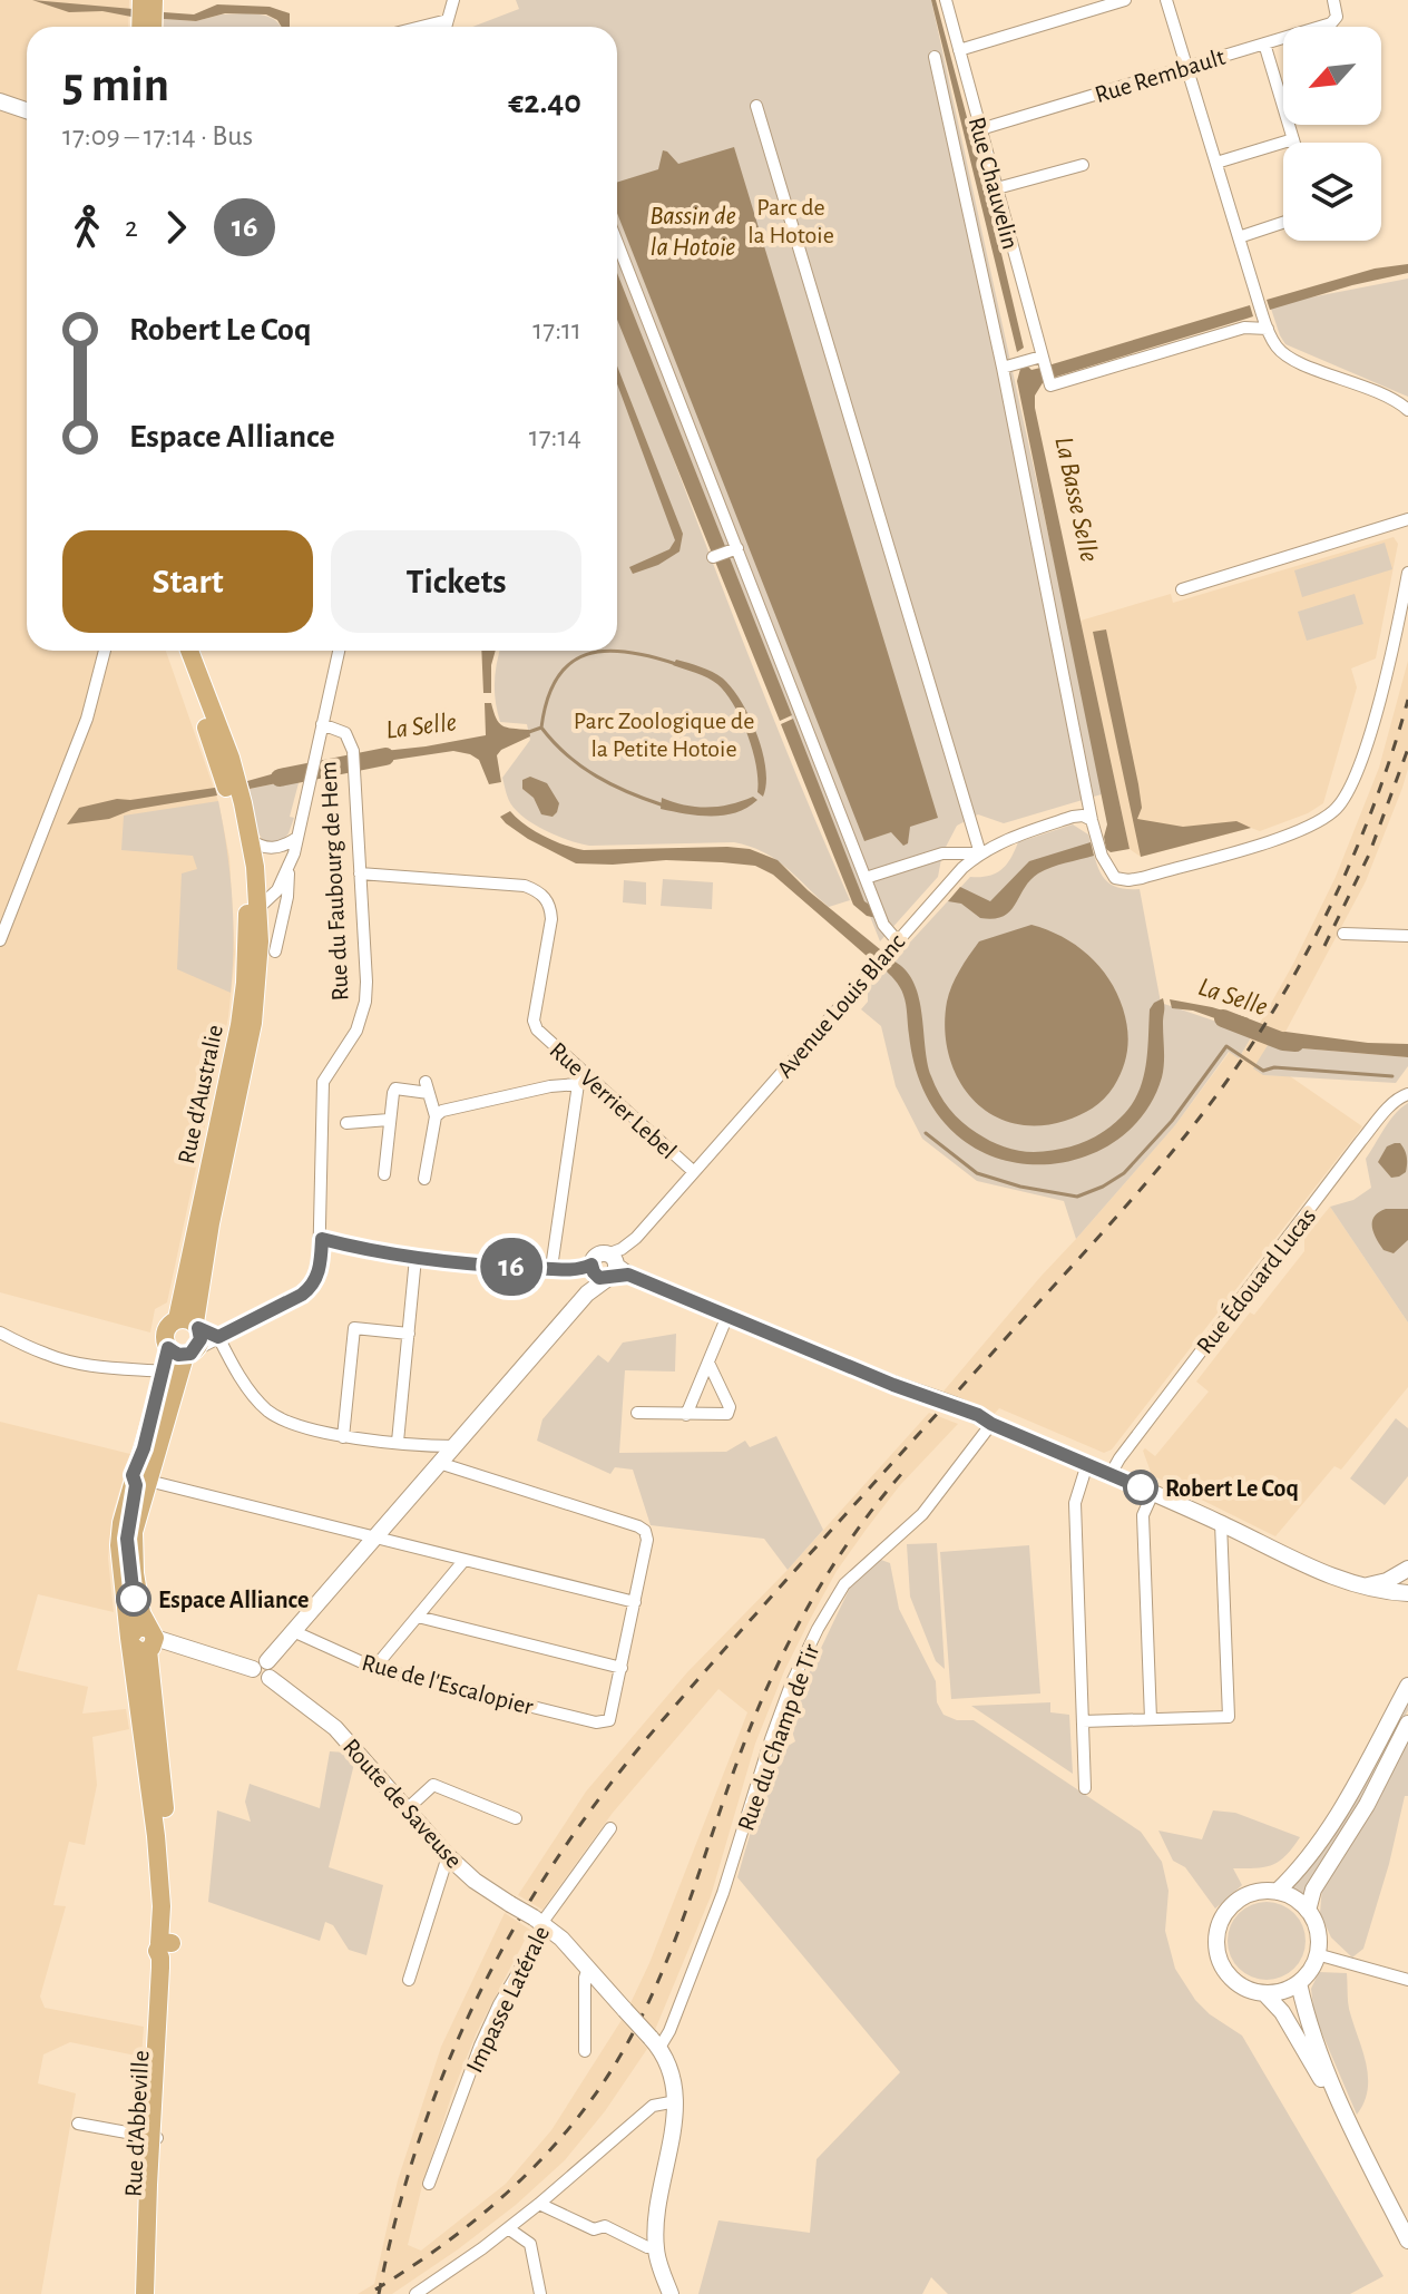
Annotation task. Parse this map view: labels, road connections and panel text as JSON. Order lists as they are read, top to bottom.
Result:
{
  "streets": {
    "main road": [
      "Avenue Louis Blanc",
      "Rue d'Australie",
      "Route de Saveuse",
      "Rue d'Abbeville"
    ],
    "street": [
      "Rue Rembault",
      "Rue Chauvelin",
      "Rue du Faubourg de Hem",
      "Rue Verrier Lebel",
      "Rue Édouard Lucas",
      "Rue de l'Escalopier",
      "Rue du Champ de Tir",
      "Impasse Latérale"
    ]
  },
  "crossings": [
    ["Rue Rembault", "Rue Chauvelin"],
    ["Rue du Faubourg de Hem", "Rue Verrier Lebel"],
    ["Avenue Louis Blanc", "Rue Verrier Lebel"],
    ["Avenue Louis Blanc", "Rue de l'Escalopier"],
    ["Avenue Louis Blanc", "Route de Saveuse"],
    ["Rue du Champ de Tir", "Route de Saveuse"],
    ["Route de Saveuse", "Impasse Latérale"],
    ["Route de Saveuse", "Rue d'Abbeville"]
  ],
  "water": ["Bassin de la Hotoie", "La Basse Selle", "La Selle"],
  "parks": ["Parc de la Hotoie", "Parc Zoologique de la Petite Hotoie"],
  "places": ["Robert Le Coq", "Espace Alliance"],
  "lines": ["bus line 16"],
  "north": "bottom left",
  "page": {
    "on_map": "16",
    "heading": ["5 min", "17:09 – 17:14 · Bus", "€2.40"],
    "legs": ["2", "16"],
    "list": [
      {
        "name": "Robert Le Coq",
        "value": "17:11"
      },
      {
        "name": "Espace Alliance",
        "value": "17:14"
      }
    ],
    "buttons": ["Start", "Tickets"]
  }
}
